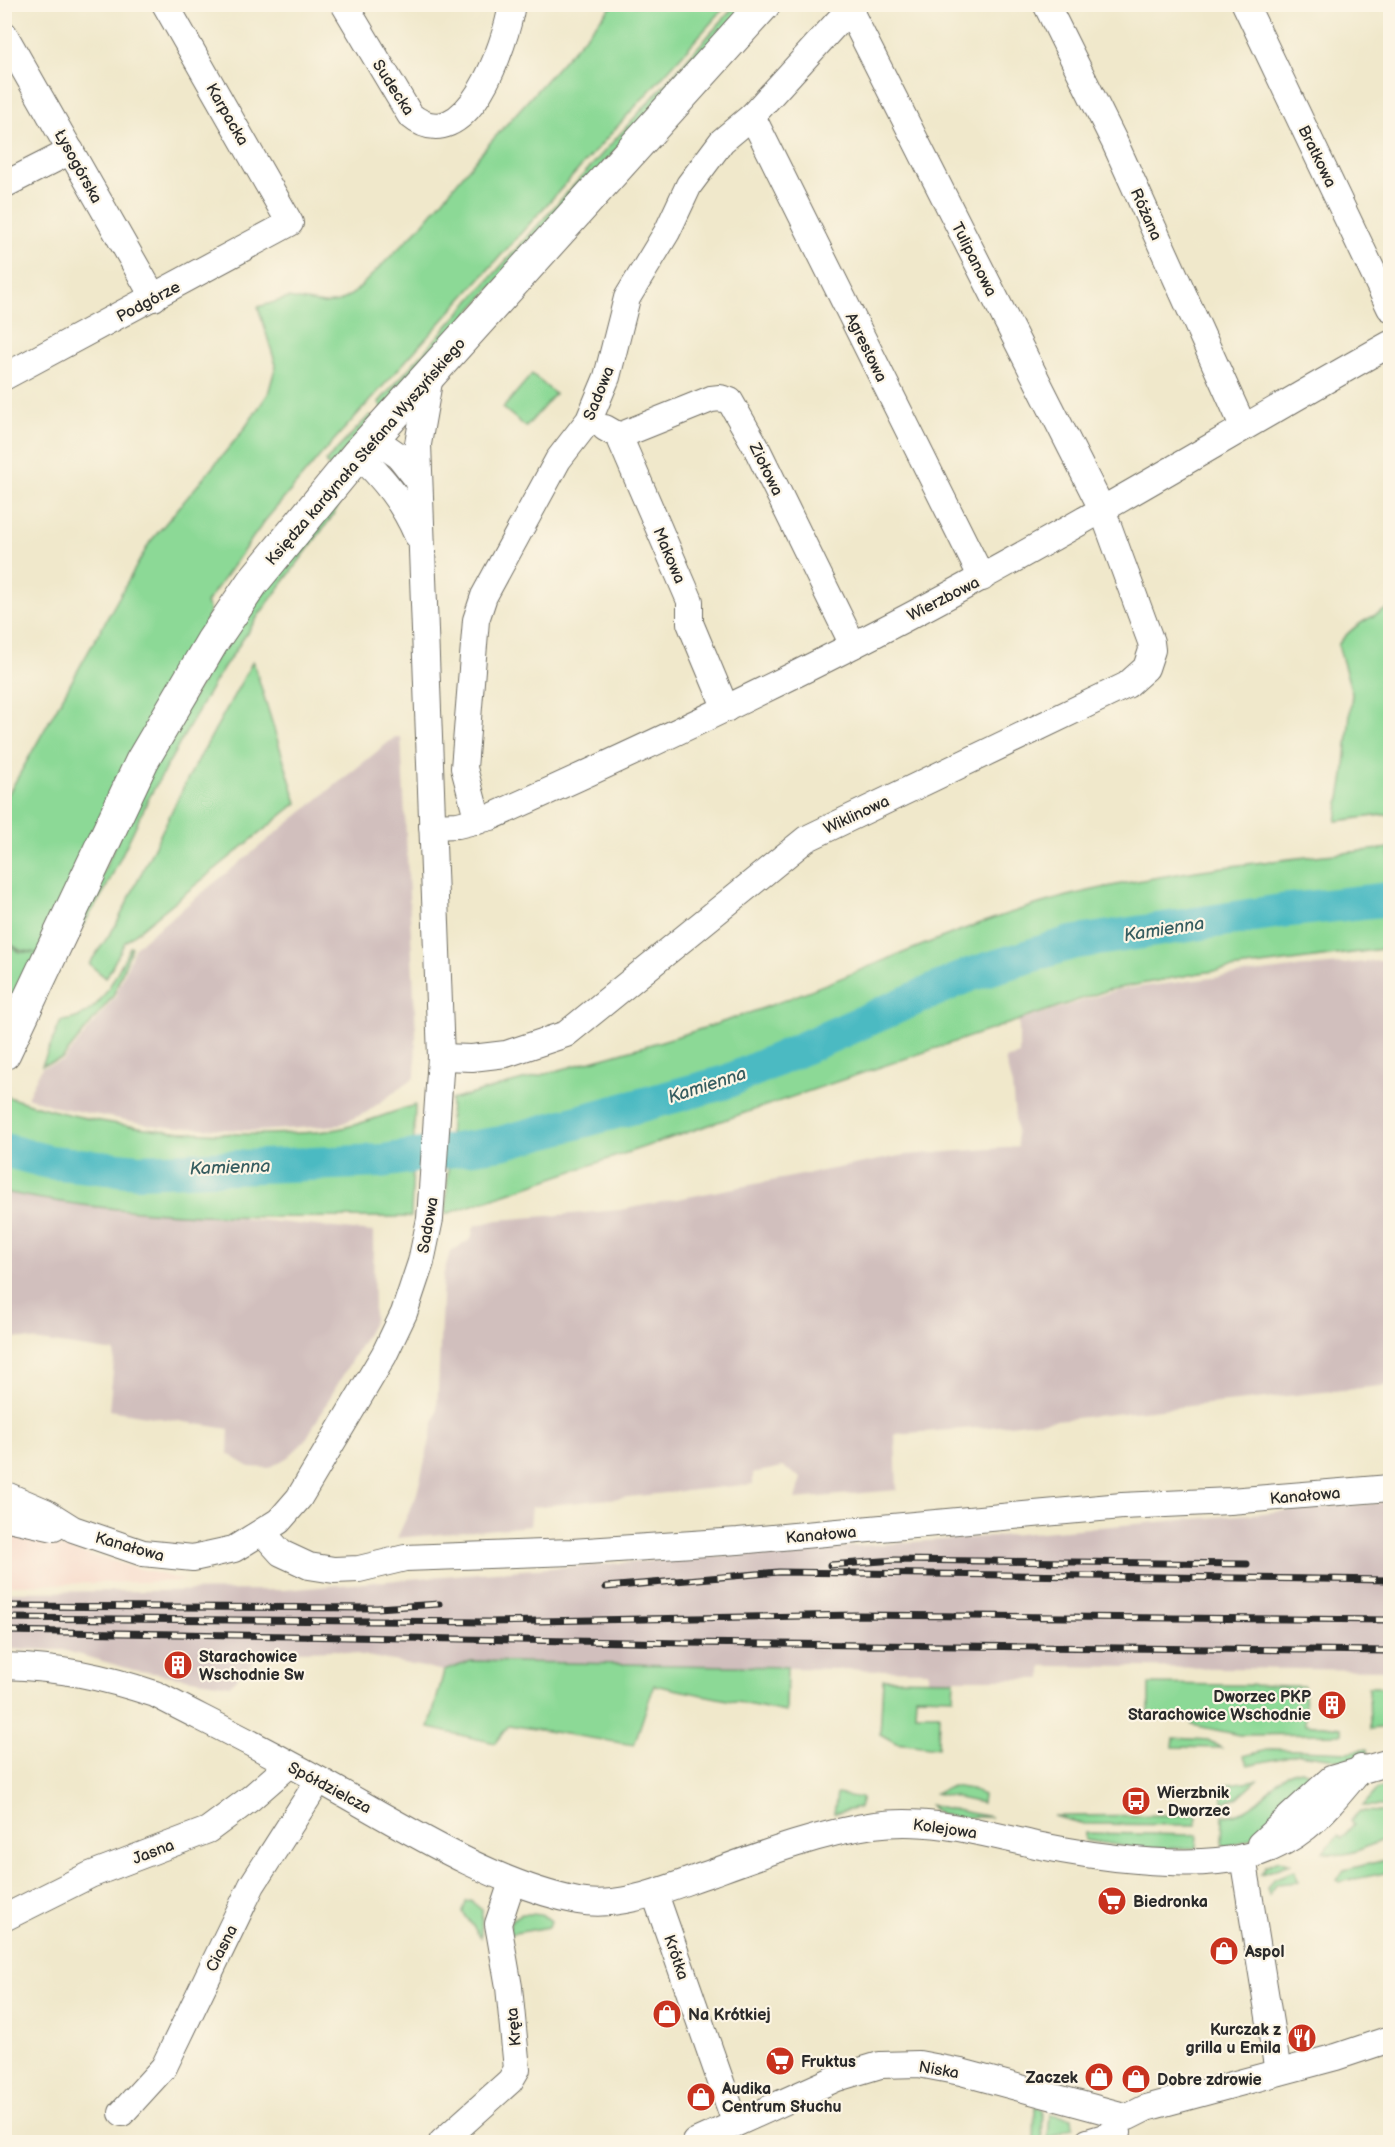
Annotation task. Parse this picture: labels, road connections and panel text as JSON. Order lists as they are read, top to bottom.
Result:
{
  "streets": {
    "main road": ["Księdza kardynała Stefana Wyszyńskiego"],
    "street": [
      "Sudecka",
      "Karpacka",
      "Bratkowa",
      "Łysogórska",
      "Różana",
      "Tulipanowa",
      "Podgórze",
      "Agrestowa",
      "Sadowa",
      "Ziołowa",
      "Makowa",
      "Wierzbowa",
      "Wiklinowa",
      "Kanałowa",
      "Spółdzielcza",
      "Kolejowa",
      "Jasna",
      "Ciasna",
      "Krótka",
      "Kręta",
      "Niska"
    ]
  },
  "crossings": [
    ["Karpacka", "Podgórze"],
    ["Łysogórska", "Podgórze"],
    ["Różana", "Wierzbowa"],
    ["Tulipanowa", "Sadowa"],
    ["Tulipanowa", "Wierzbowa"],
    ["Tulipanowa", "Wiklinowa"],
    ["Agrestowa", "Sadowa"],
    ["Agrestowa", "Wierzbowa"],
    ["Sadowa", "Księdza kardynała Stefana Wyszyńskiego"],
    ["Sadowa", "Wierzbowa"],
    ["Sadowa", "Wiklinowa"],
    ["Sadowa", "Kanałowa"],
    ["Ziołowa", "Makowa"],
    ["Ziołowa", "Wierzbowa"],
    ["Makowa", "Wierzbowa"],
    ["Wierzbowa", "Wiklinowa"],
    ["Spółdzielcza", "Kolejowa"],
    ["Spółdzielcza", "Jasna"],
    ["Spółdzielcza", "Ciasna"],
    ["Spółdzielcza", "Krótka"],
    ["Spółdzielcza", "Kręta"],
    ["Kolejowa", "Krótka"],
    ["Krótka", "Niska"]
  ],
  "water": ["Kamienna"],
  "places": {
    "building": ["Starachowice Wschodnie Sw", "Dworzec PKP Starachowice Wschodnie"],
    "bus stop": ["Wierzbnik - Dworzec"],
    "supermarket": ["Biedronka", "Fruktus"],
    "shop": [
      "Aspol",
      "Na Krótkiej",
      "Zaczek",
      "Dobre zdrowie",
      "Audika Centrum Słuchu"
    ],
    "restaurant": ["Kurczak z grilla u Emila"]
  }
}
